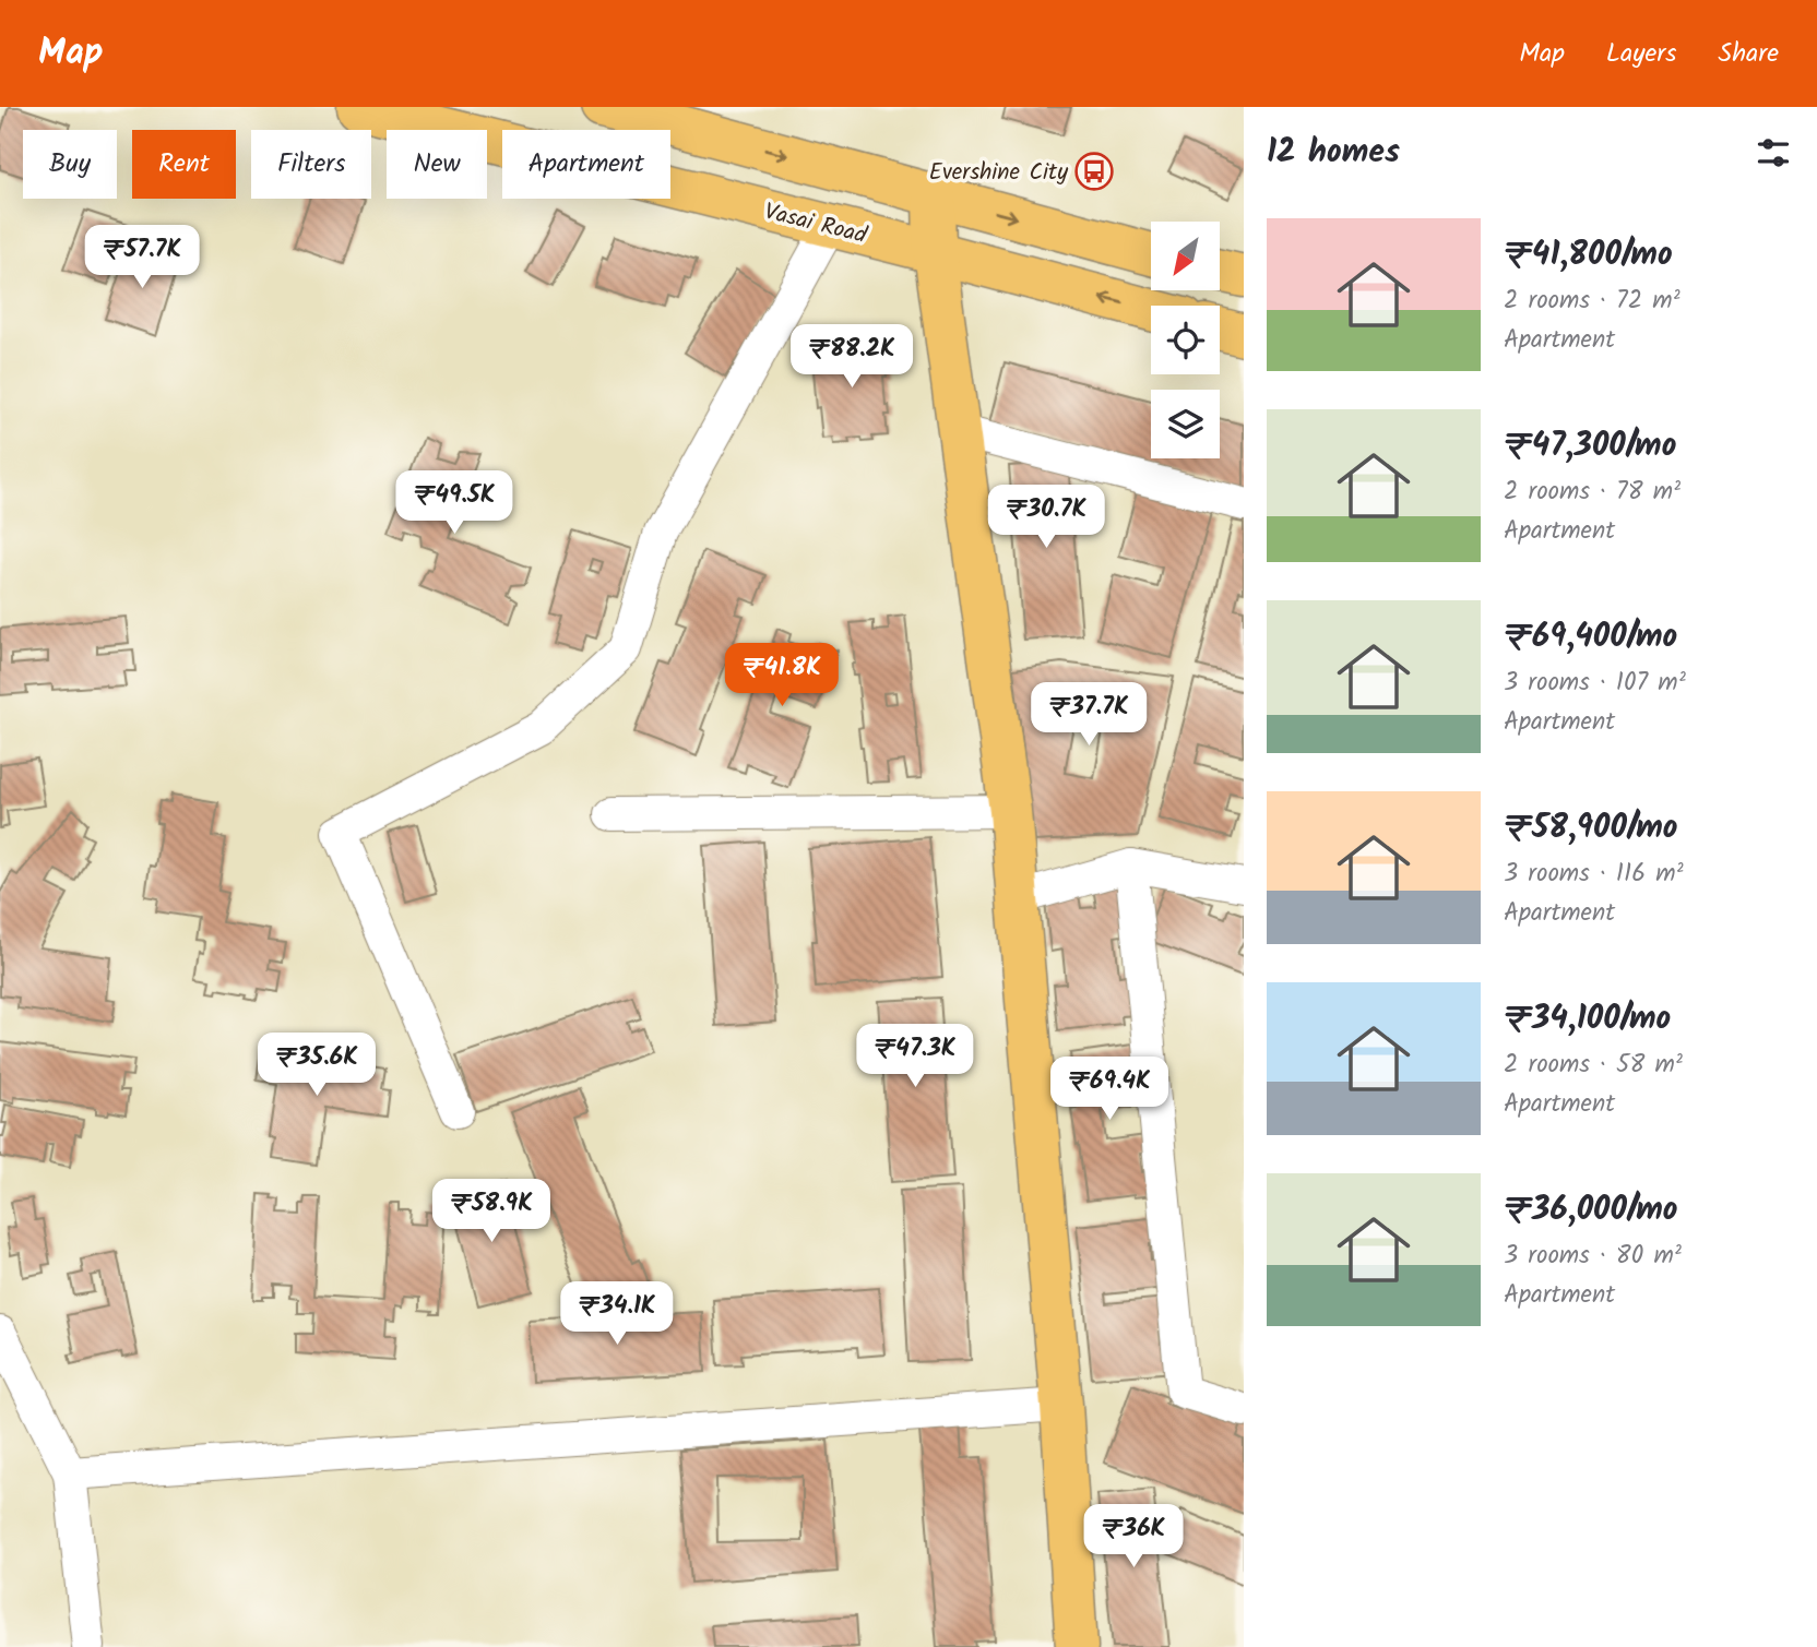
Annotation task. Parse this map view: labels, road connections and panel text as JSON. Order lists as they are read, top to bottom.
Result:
{
  "streets": {
    "main road": ["Vasai Road"]
  },
  "places": {
    "bus stop": ["Evershine City"]
  },
  "north": "bottom left",
  "page": {
    "header": "Map",
    "nav": ["Map", "Layers", "Share"],
    "heading": "12 homes",
    "chip": [
      "Buy",
      "Rent",
      "Filters",
      "New",
      "Apartment"
    ],
    "list": [
      {
        "name": "₹41,800/mo",
        "note": "2 rooms · 72 m² · Apartment"
      },
      {
        "name": "₹47,300/mo",
        "note": "2 rooms · 78 m² · Apartment"
      },
      {
        "name": "₹69,400/mo",
        "note": "3 rooms · 107 m² · Apartment"
      },
      {
        "name": "₹58,900/mo",
        "note": "3 rooms · 116 m² · Apartment"
      },
      {
        "name": "₹34,100/mo",
        "note": "2 rooms · 58 m² · Apartment"
      },
      {
        "name": "₹36,000/mo",
        "note": "3 rooms · 80 m² · Apartment"
      }
    ],
    "price": [
      "₹57.7K",
      "₹88.2K",
      "₹49.5K",
      "₹30.7K",
      "₹41.8K",
      "₹37.7K",
      "₹47.3K",
      "₹35.6K",
      "₹69.4K",
      "₹58.9K",
      "₹34.1K",
      "₹36K"
    ]
  }
}
